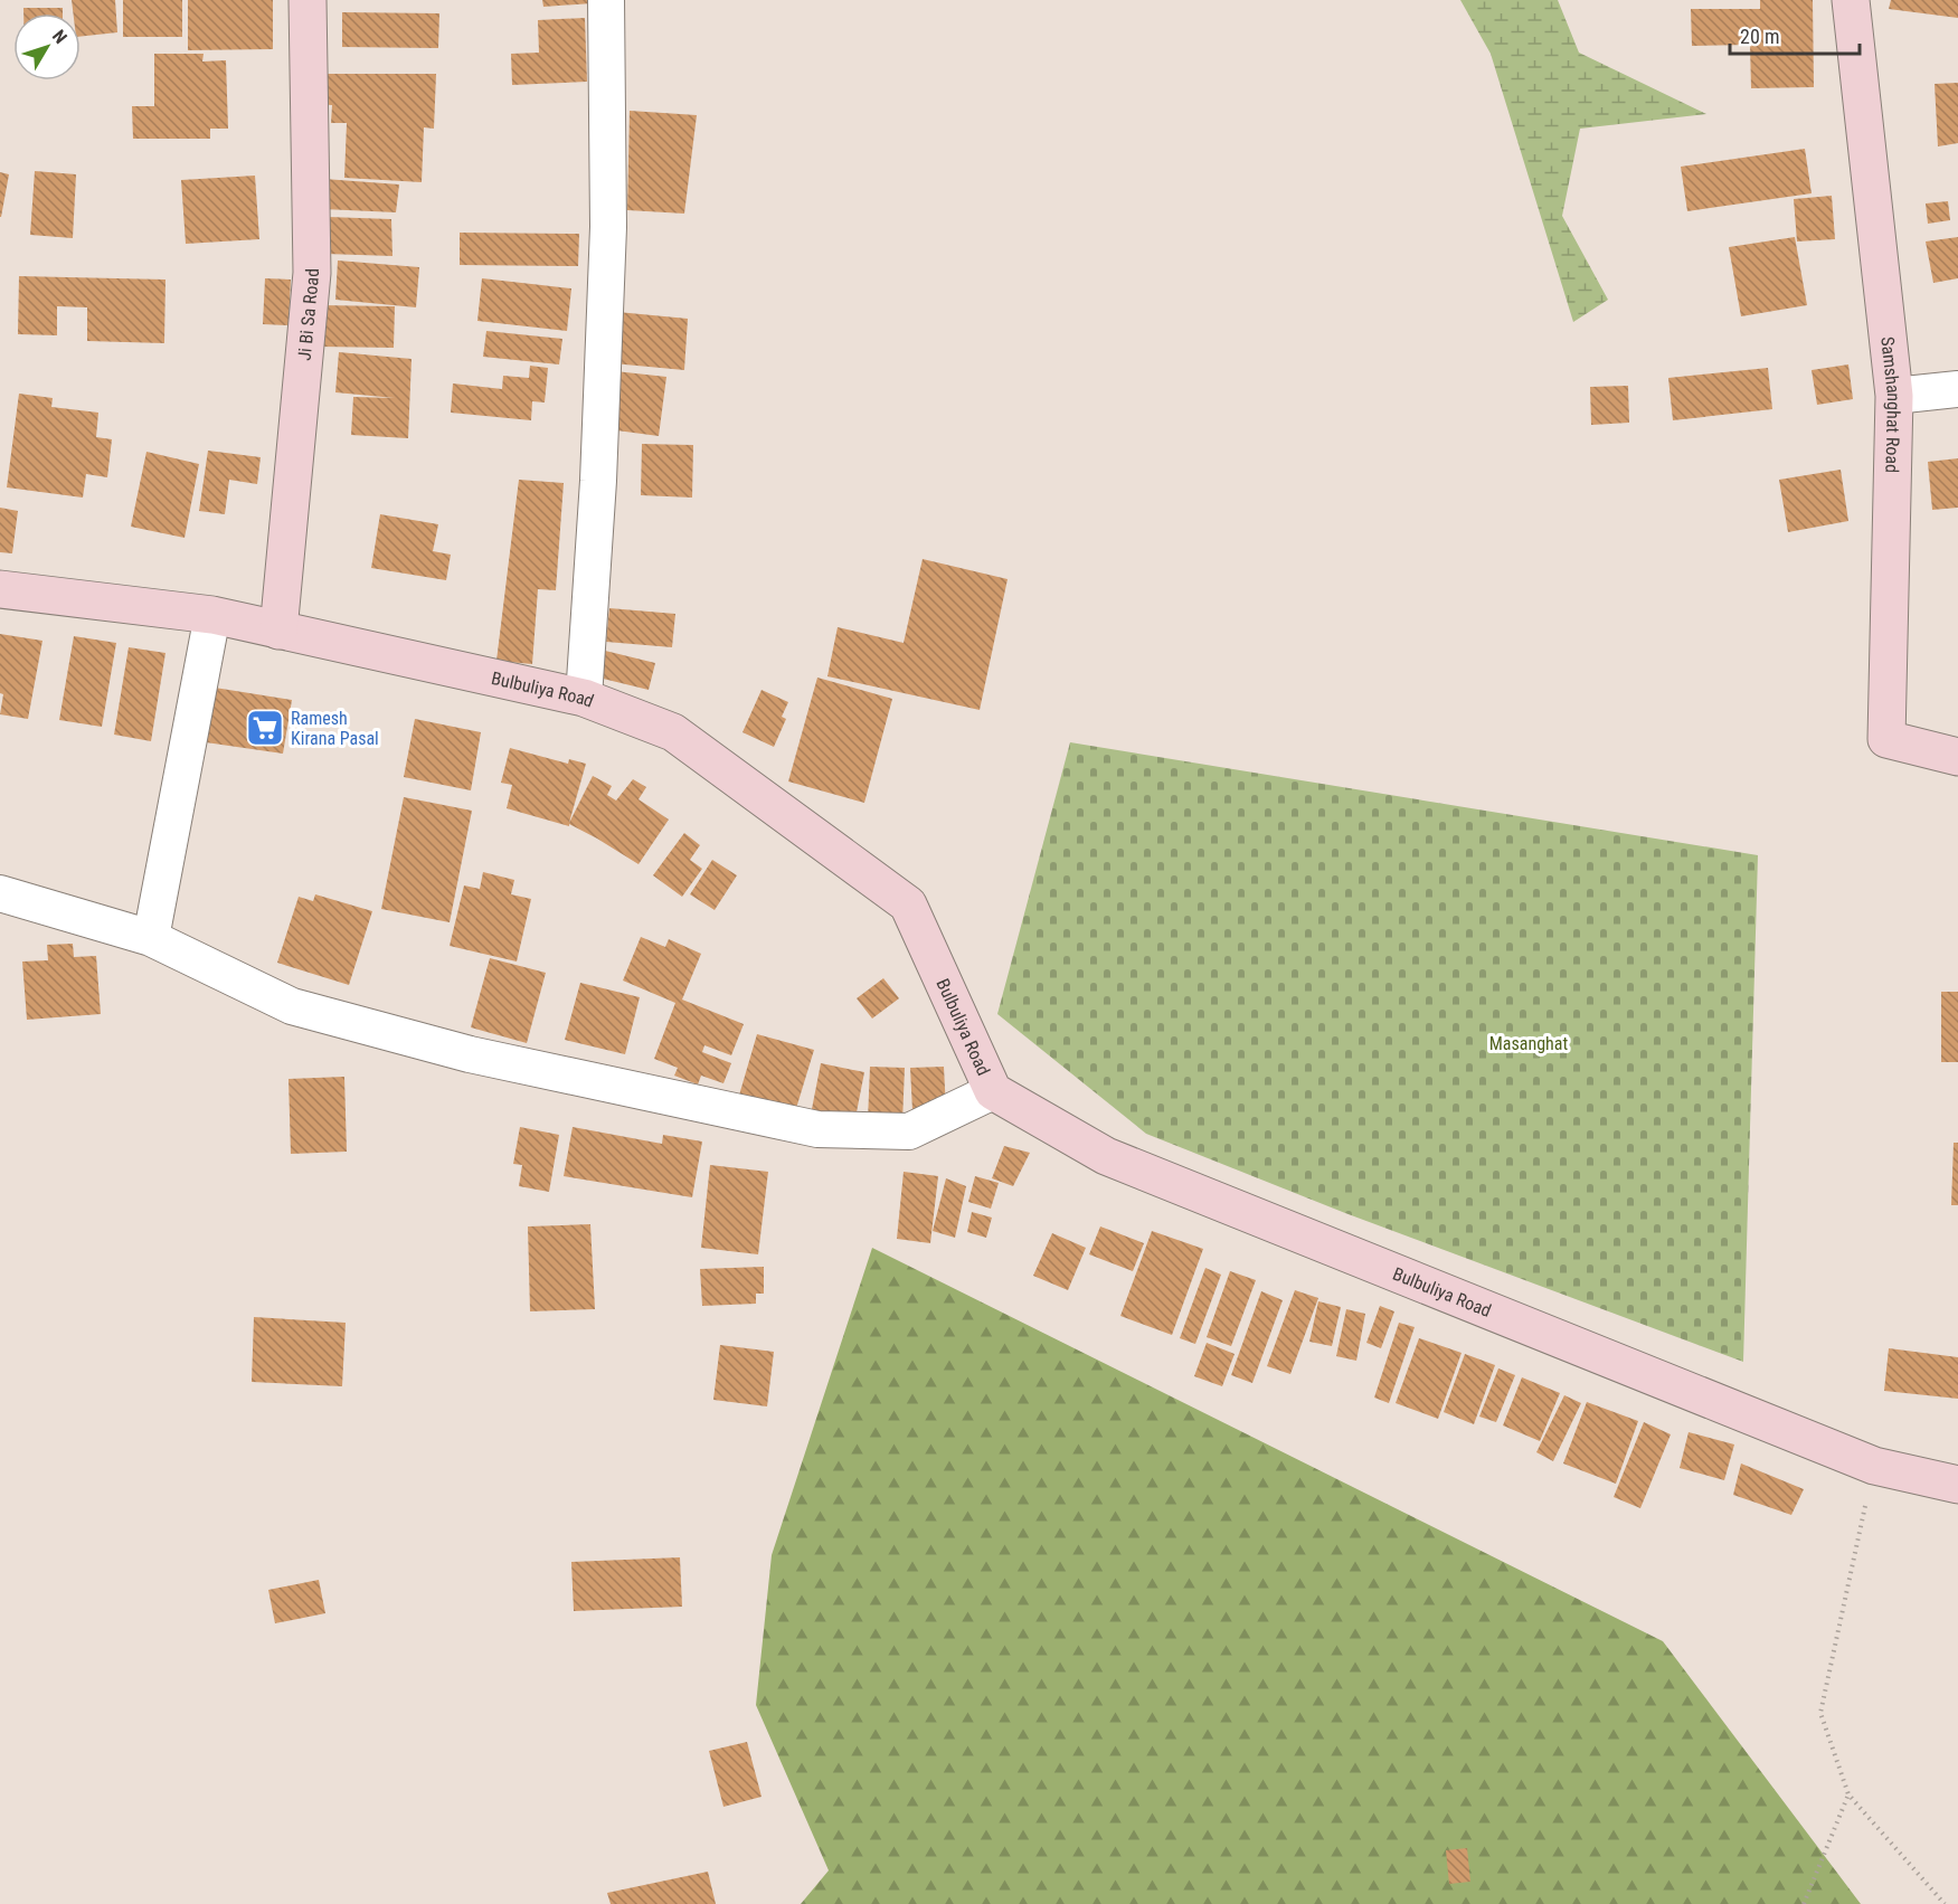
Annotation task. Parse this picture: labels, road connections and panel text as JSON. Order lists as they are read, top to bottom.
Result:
{
  "streets": {
    "main road": ["Ji Bi Sa Road", "Samshanghat Road", "Bulbuliya Road"]
  },
  "crossings": [
    ["Ji Bi Sa Road", "Bulbuliya Road"]
  ],
  "parks": ["Masanghat"],
  "places": {
    "supermarket": ["Ramesh Kirana Pasal"]
  },
  "scale_bar": "20 m",
  "north": "top right"
}
